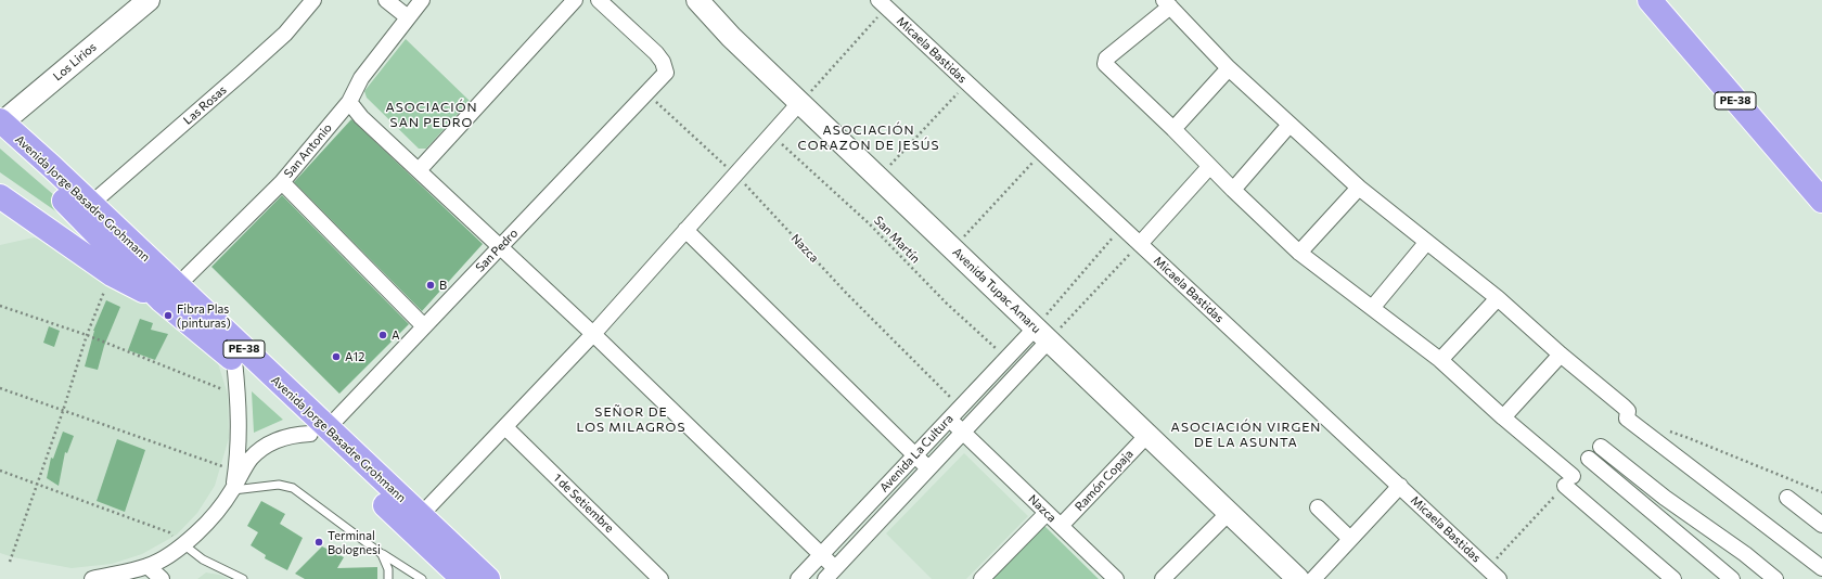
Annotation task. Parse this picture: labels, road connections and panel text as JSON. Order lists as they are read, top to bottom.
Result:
{
  "streets": {
    "highway": ["PE-38", "Avenida Jorge Basadre Grohmann"],
    "street": [
      "Micaela Bastidas",
      "Los Lirios",
      "Las Rosas",
      "San Antonio",
      "Nazca",
      "San Pedro",
      "Avenida Tupac Amaru",
      "Avenida La Cultura",
      "Ramón Copaja",
      "1 de Setiembre"
    ],
    "path": ["San Martín"]
  },
  "crossings": [
    ["Los Lirios", "Avenida Jorge Basadre Grohmann"],
    ["Las Rosas", "Avenida Jorge Basadre Grohmann"],
    ["San Antonio", "Avenida Jorge Basadre Grohmann"],
    ["Avenida Jorge Basadre Grohmann", "San Pedro"],
    ["San Martín", "Avenida La Cultura"],
    ["Nazca", "San Pedro"],
    ["Nazca", "Avenida La Cultura"],
    ["Nazca", "Ramón Copaja"],
    ["Avenida Tupac Amaru", "Avenida La Cultura"],
    ["Avenida Tupac Amaru", "Ramón Copaja"]
  ],
  "districts": [
    "ASOCIACIÓN SAN PEDRO",
    "ASOCIACIÓN CORAZON DE JESÚS",
    "SEÑOR DE LOS MILAGROS",
    "ASOCIACIÓN VIRGEN DE LA ASUNTA"
  ],
  "places": [
    "B",
    "Fibra Plas (pinturas)",
    "A",
    "A12",
    "Terminal Bolognesi"
  ]
}
